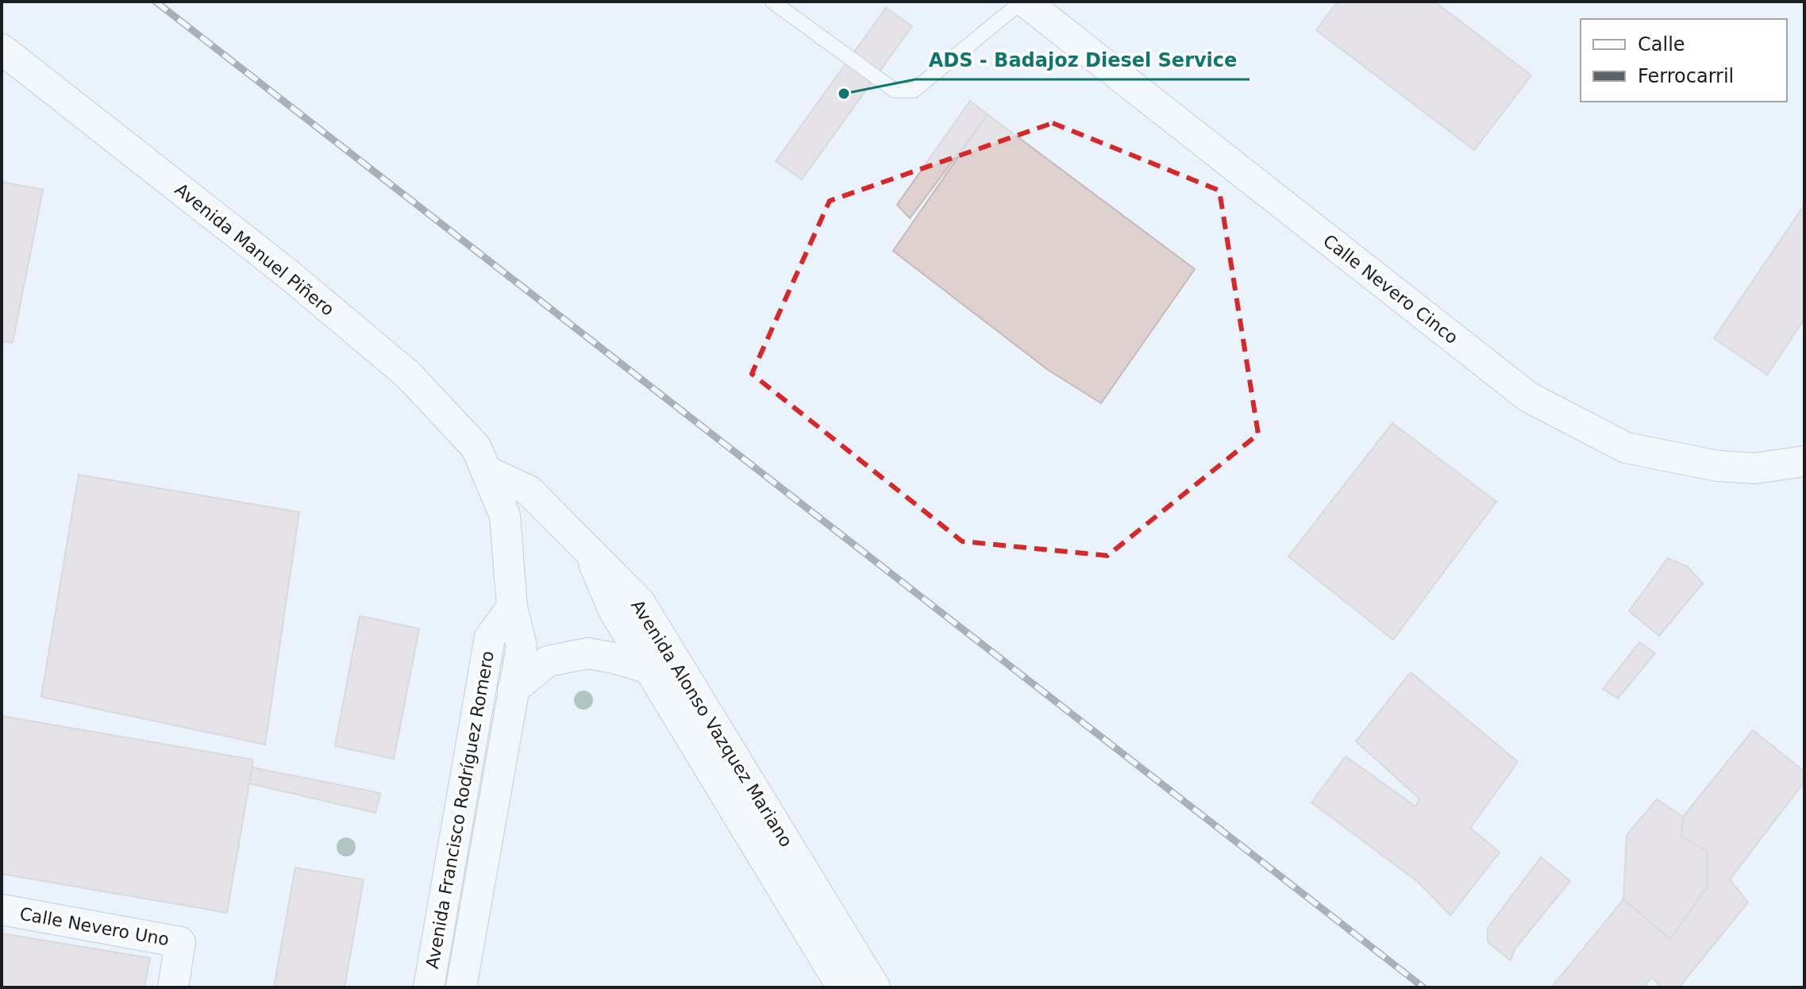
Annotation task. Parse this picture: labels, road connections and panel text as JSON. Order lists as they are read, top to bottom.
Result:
{
  "streets": {
    "street": [
      "Avenida Manuel Piñero",
      "Calle Nevero Cinco",
      "Avenida Alonso Vazquez Mariano",
      "Avenida Francisco Rodríguez Romero",
      "Calle Nevero Uno"
    ]
  },
  "crossings": [
    ["Avenida Manuel Piñero", "Avenida Francisco Rodríguez Romero"],
    ["Avenida Alonso Vazquez Mariano", "Avenida Francisco Rodríguez Romero"]
  ],
  "places": ["ADS - Badajoz Diesel Service"],
  "legend": ["Calle", "Ferrocarril"]
}
